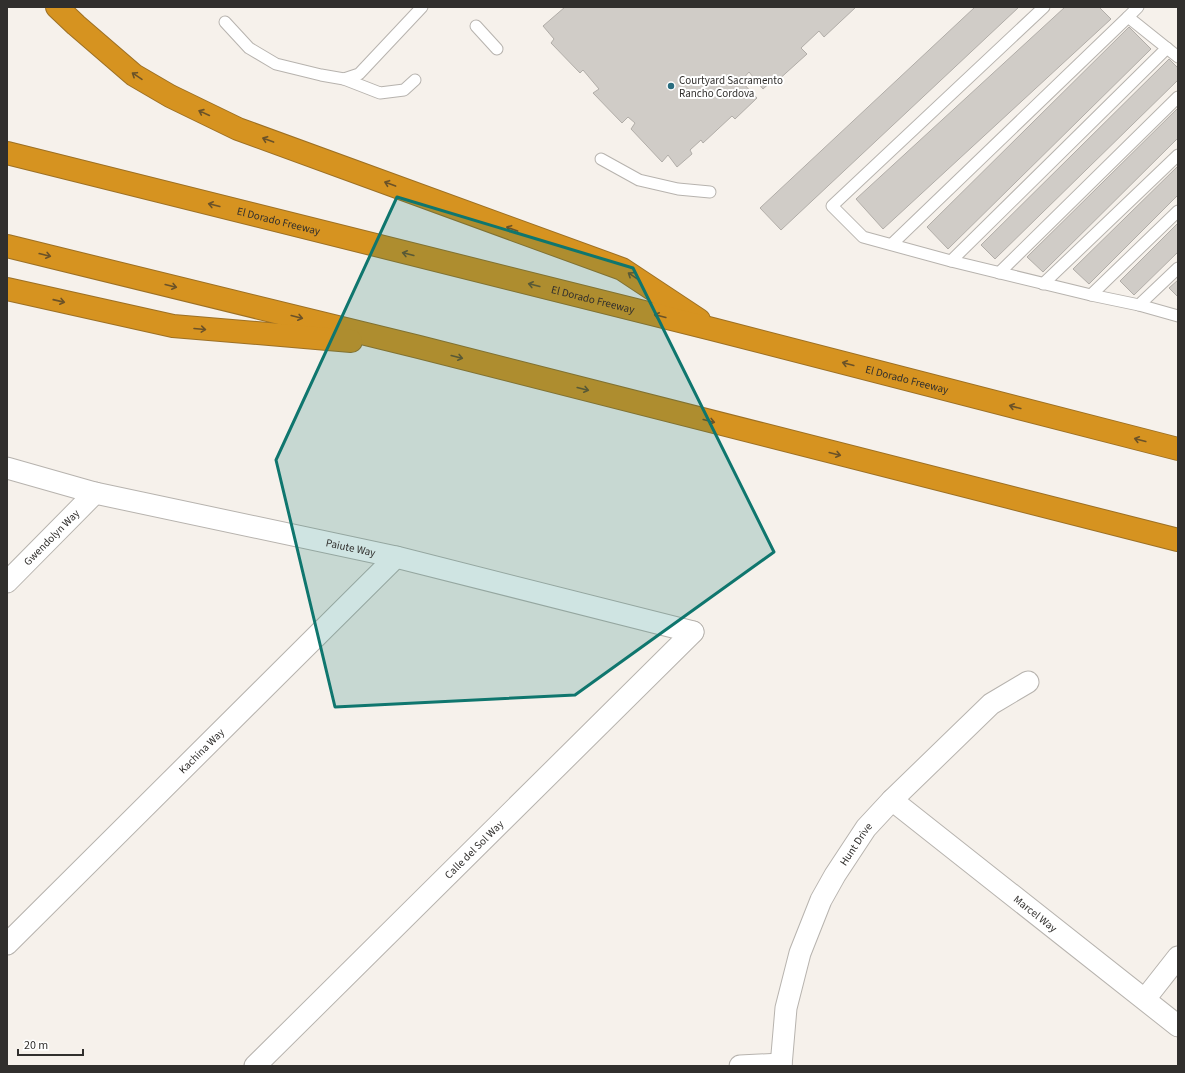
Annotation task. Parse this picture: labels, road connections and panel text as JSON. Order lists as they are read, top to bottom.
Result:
{
  "streets": {
    "highway": ["El Dorado Freeway"],
    "street": [
      "Gwendolyn Way",
      "Paiute Way",
      "Kachina Way",
      "Hunt Drive",
      "Calle del Sol Way",
      "Marcel Way"
    ]
  },
  "crossings": [
    ["Gwendolyn Way", "Paiute Way"],
    ["Paiute Way", "Kachina Way"],
    ["Paiute Way", "Calle del Sol Way"],
    ["Hunt Drive", "Marcel Way"]
  ],
  "places": ["Courtyard Sacramento Rancho Cordova"],
  "scale_bar": "20 m"
}
